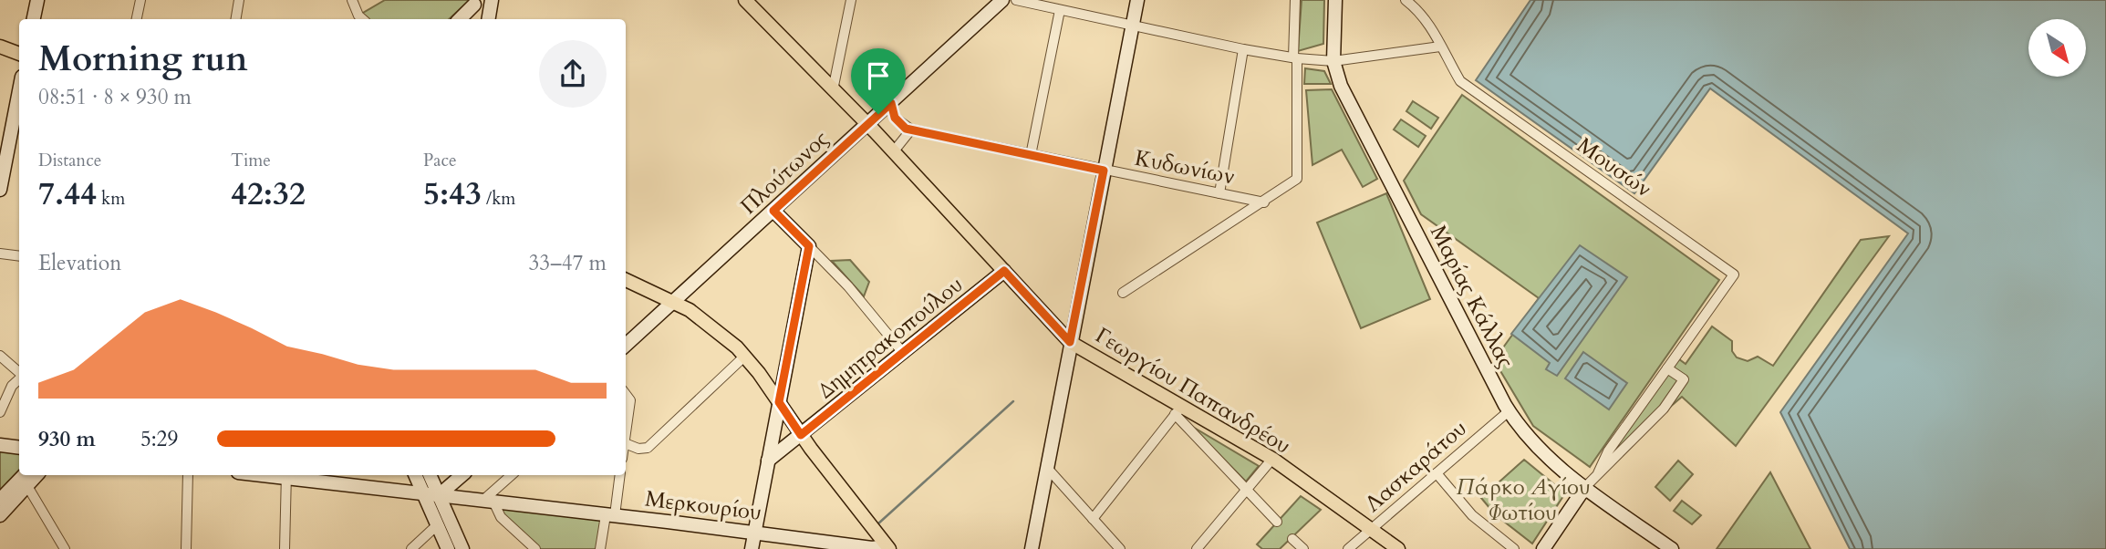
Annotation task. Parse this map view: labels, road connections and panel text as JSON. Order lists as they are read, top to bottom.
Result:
{
  "streets": {
    "main road": [
      "Πλούτωνος",
      "Μαρίας Κάλλας",
      "Δημητρακοπούλου",
      "Γεωργίου Παπανδρέου",
      "Μερκουρίου"
    ],
    "street": ["Κυδωνίων", "Μουσών", "Λασκαράτου"]
  },
  "crossings": [
    ["Πλούτωνος", "Γεωργίου Παπανδρέου"],
    ["Μαρίας Κάλλας", "Λασκαράτου"],
    ["Δημητρακοπούλου", "Γεωργίου Παπανδρέου"],
    ["Γεωργίου Παπανδρέου", "Λασκαράτου"]
  ],
  "parks": ["Πάρκο Αγίου Φωτίου"],
  "north": "bottom right",
  "page": {
    "heading": ["Morning run", "08:51 · 8 × 930 m"],
    "stats": [
      ["Distance", "7.44 km"],
      ["Time", "42:32"],
      ["Pace", "5:43 /km"]
    ],
    "chart": ["Elevation", "33–47 m"],
    "list": [
      {
        "name": "930 m",
        "note": "5:29"
      }
    ]
  }
}
